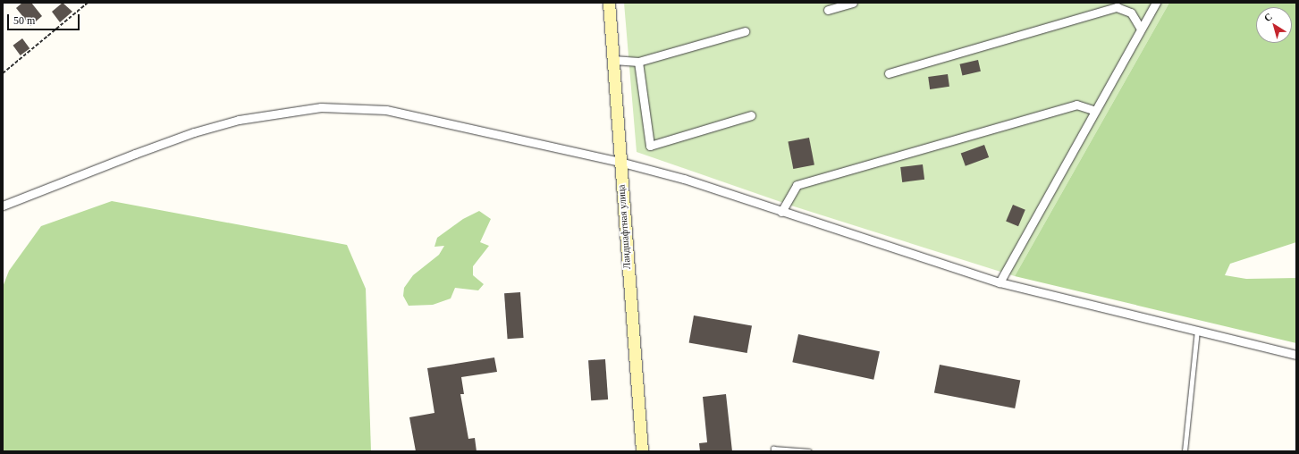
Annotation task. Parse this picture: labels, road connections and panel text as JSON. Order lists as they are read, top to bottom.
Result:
{
  "streets": {
    "street": ["Ландшафтная улица"]
  },
  "scale_bar": "50 m",
  "north": "top left"
}
